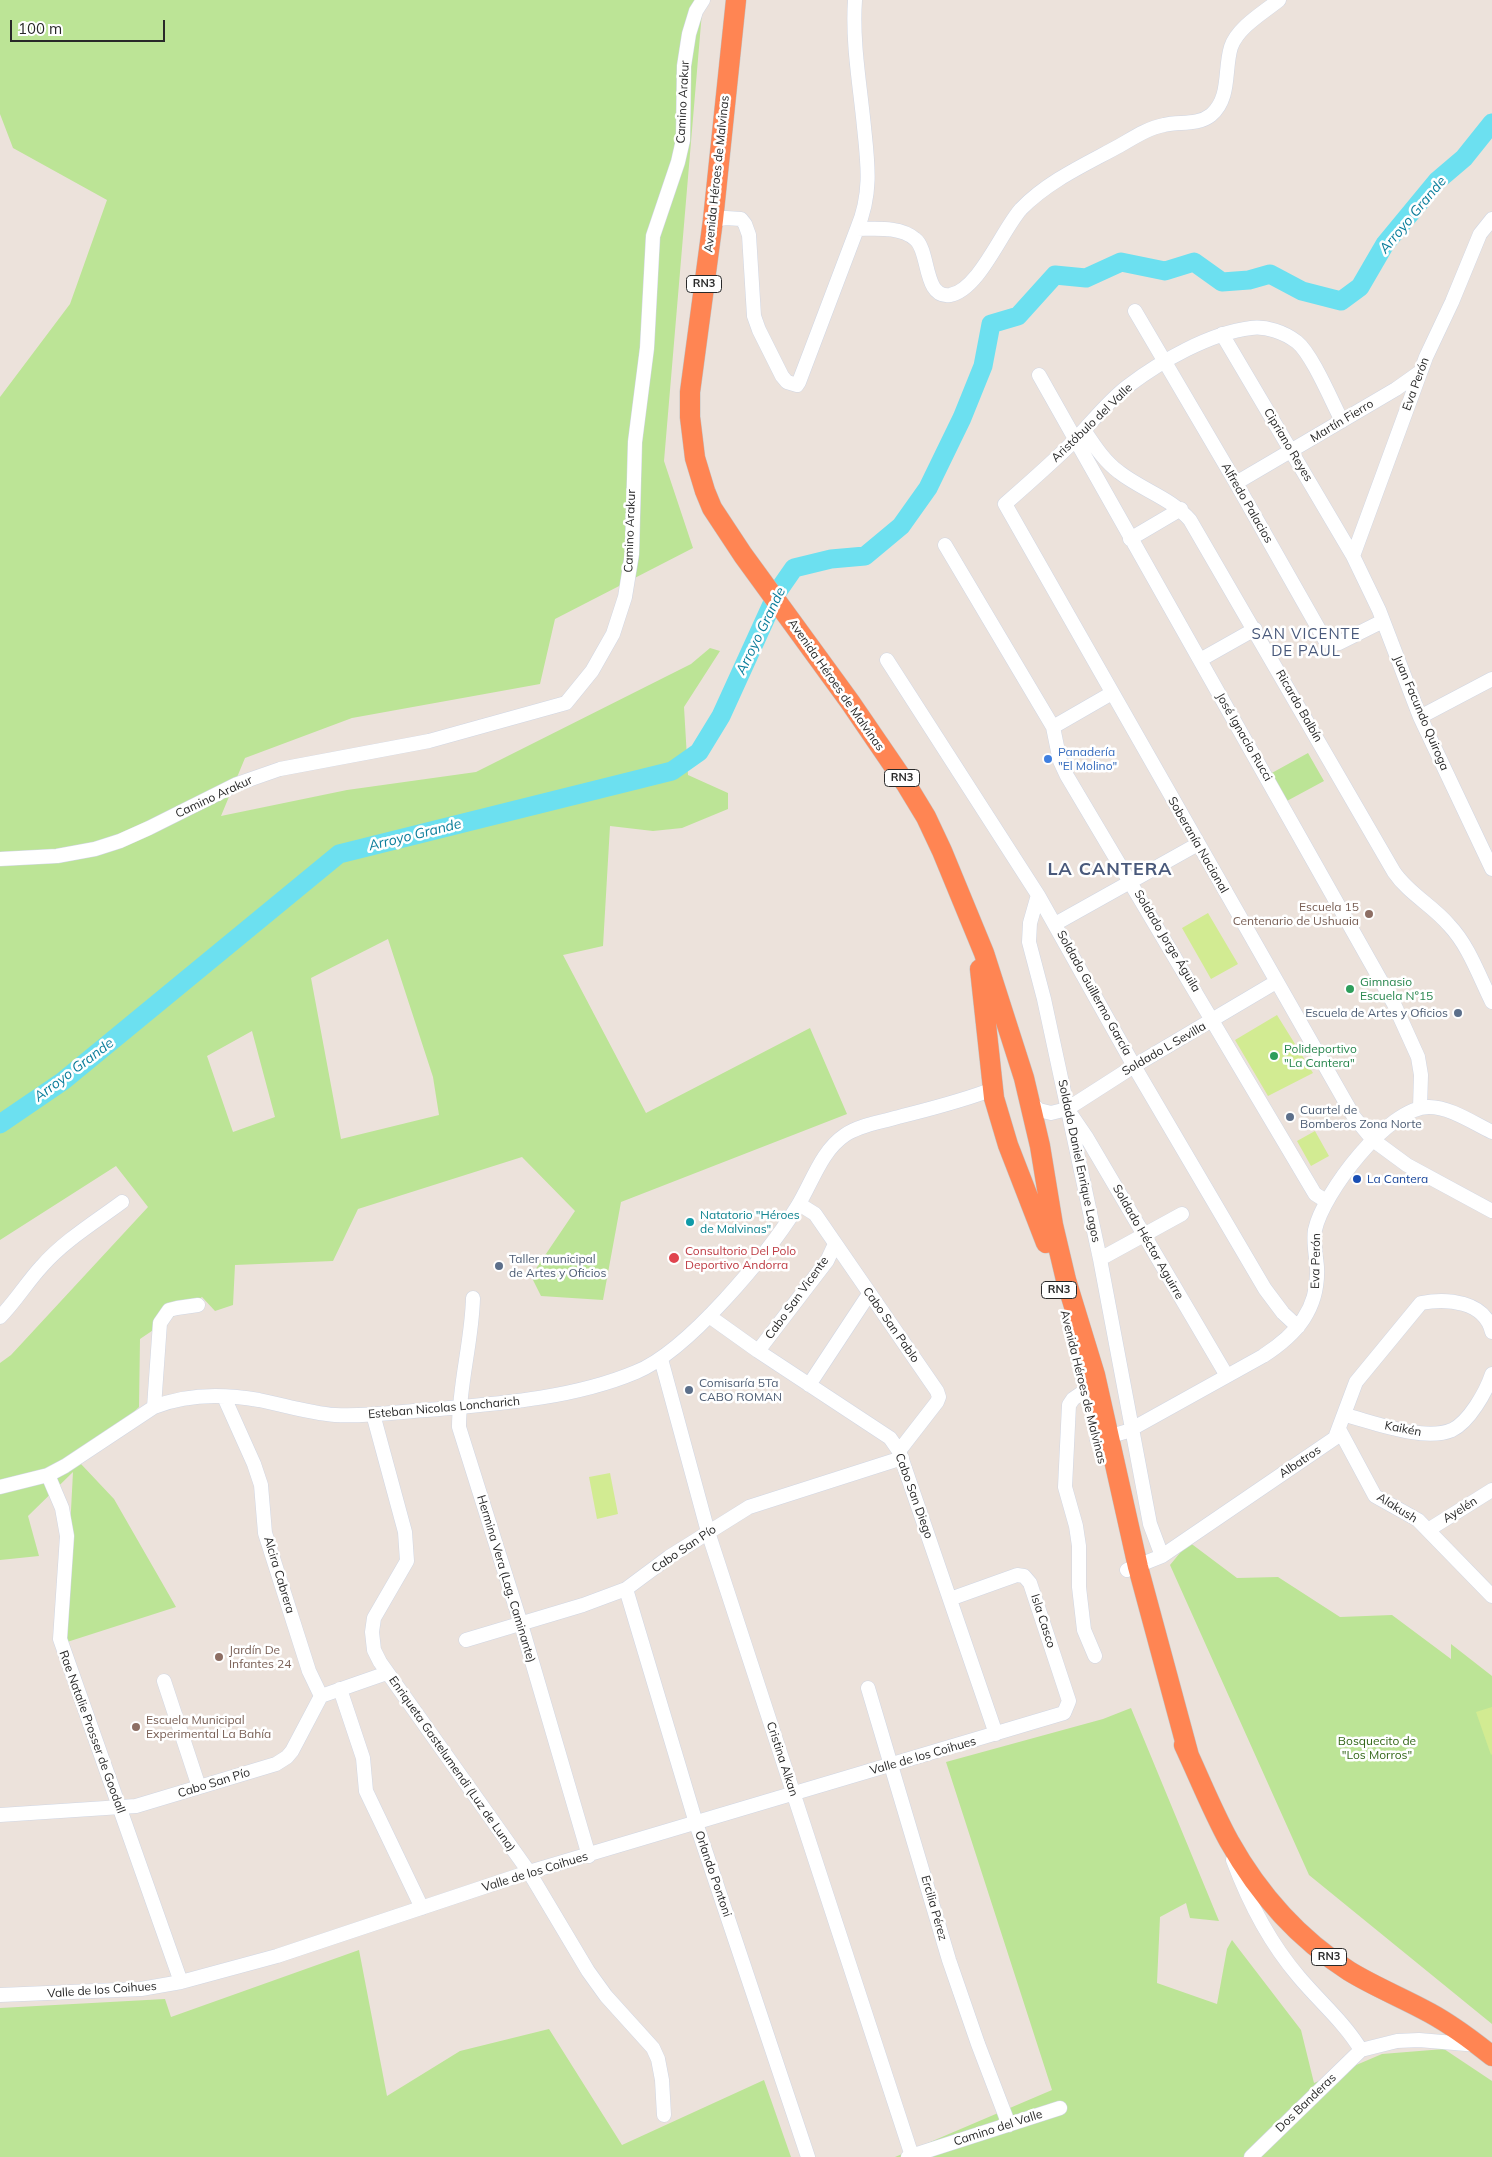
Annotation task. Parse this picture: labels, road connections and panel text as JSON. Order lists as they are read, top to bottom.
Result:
{
  "streets": {
    "highway": ["Avenida Héroes de Malvinas", "RN3"],
    "street": [
      "Camino Arakur",
      "Eva Perón",
      "Martín Fierro",
      "Aristóbulo del Valle",
      "Cipriano Reyes",
      "Alfredo Palacios",
      "Ricardo Balbín",
      "Juan Facundo Quiroga",
      "José Ignacio Rucci",
      "Soberanía Nacional",
      "Soldado Jorge Águila",
      "Soldado Guillermo García",
      "Soldado L Sevilla",
      "Soldado Daniel Enrique Lagos",
      "Soldado Héctor Aguirre",
      "Cabo San Vicente",
      "Cabo San Pablo",
      "Esteban Nicolas Loncharich",
      "Kaikén",
      "Albatros",
      "Cabo San Diego",
      "Alakush",
      "Ayelén",
      "Cabo San Pío",
      "Alcira Cabrera",
      "Hermina Vera (Lag. Caminante)",
      "Isla Casco",
      "Rae Natalie Prosser de Goodall",
      "Valle de los Coihues",
      "Cristina Alkan",
      "Enriqueta Gastelumendi (Luz de Luna)",
      "Orlando Pontoni",
      "Ercilia Pérez",
      "Dos Banderas",
      "Camino del Valle"
    ]
  },
  "crossings": [
    ["Avenida Héroes de Malvinas", "Eva Perón"],
    ["Avenida Héroes de Malvinas", "Esteban Nicolas Loncharich"],
    ["Avenida Héroes de Malvinas", "Albatros"],
    ["Eva Perón", "Martín Fierro"],
    ["Eva Perón", "Cipriano Reyes"],
    ["Eva Perón", "Juan Facundo Quiroga"],
    ["Eva Perón", "José Ignacio Rucci"],
    ["Eva Perón", "Soberanía Nacional"],
    ["Eva Perón", "Soldado Jorge Águila"],
    ["Eva Perón", "Soldado Guillermo García"],
    ["Eva Perón", "Soldado Daniel Enrique Lagos"],
    ["Eva Perón", "Soldado Héctor Aguirre"],
    ["Martín Fierro", "Aristóbulo del Valle"],
    ["Martín Fierro", "Cipriano Reyes"],
    ["Martín Fierro", "Alfredo Palacios"],
    ["Aristóbulo del Valle", "Cipriano Reyes"],
    ["Aristóbulo del Valle", "Alfredo Palacios"],
    ["Aristóbulo del Valle", "Ricardo Balbín"],
    ["Aristóbulo del Valle", "José Ignacio Rucci"],
    ["Aristóbulo del Valle", "Soberanía Nacional"],
    ["Cipriano Reyes", "Juan Facundo Quiroga"],
    ["Alfredo Palacios", "Juan Facundo Quiroga"],
    ["Soberanía Nacional", "Soldado L Sevilla"],
    ["Soldado Jorge Águila", "Soldado L Sevilla"],
    ["Soldado Guillermo García", "Soldado L Sevilla"],
    ["Soldado Guillermo García", "Soldado Daniel Enrique Lagos"],
    ["Soldado L Sevilla", "Soldado Daniel Enrique Lagos"],
    ["Soldado L Sevilla", "Soldado Héctor Aguirre"],
    ["Soldado Daniel Enrique Lagos", "Soldado Héctor Aguirre"],
    ["Soldado Daniel Enrique Lagos", "Albatros"],
    ["Cabo San Vicente", "Cabo San Pablo"],
    ["Cabo San Vicente", "Cabo San Diego"],
    ["Cabo San Pablo", "Esteban Nicolas Loncharich"],
    ["Cabo San Pablo", "Cabo San Diego"],
    ["Cabo San Pablo", "Cabo San Pío"],
    ["Esteban Nicolas Loncharich", "Cabo San Diego"],
    ["Esteban Nicolas Loncharich", "Alcira Cabrera"],
    ["Esteban Nicolas Loncharich", "Hermina Vera (Lag. Caminante)"],
    ["Esteban Nicolas Loncharich", "Rae Natalie Prosser de Goodall"],
    ["Esteban Nicolas Loncharich", "Cristina Alkan"],
    ["Esteban Nicolas Loncharich", "Enriqueta Gastelumendi (Luz de Luna)"],
    ["Kaikén", "Albatros"],
    ["Albatros", "Alakush"],
    ["Cabo San Diego", "Cabo San Pío"],
    ["Cabo San Diego", "Isla Casco"],
    ["Cabo San Diego", "Valle de los Coihues"],
    ["Alakush", "Ayelén"],
    ["Cabo San Pío", "Alcira Cabrera"],
    ["Cabo San Pío", "Hermina Vera (Lag. Caminante)"],
    ["Cabo San Pío", "Rae Natalie Prosser de Goodall"],
    ["Cabo San Pío", "Cristina Alkan"],
    ["Cabo San Pío", "Orlando Pontoni"],
    ["Hermina Vera (Lag. Caminante)", "Valle de los Coihues"],
    ["Isla Casco", "Valle de los Coihues"],
    ["Rae Natalie Prosser de Goodall", "Valle de los Coihues"],
    ["Valle de los Coihues", "Cristina Alkan"],
    ["Valle de los Coihues", "Enriqueta Gastelumendi (Luz de Luna)"],
    ["Valle de los Coihues", "Orlando Pontoni"],
    ["Valle de los Coihues", "Ercilia Pérez"],
    ["Cristina Alkan", "Camino del Valle"],
    ["Ercilia Pérez", "Camino del Valle"]
  ],
  "districts": ["SAN VICENTE DE PAUL", "LA CANTERA"],
  "water": ["Arroyo Grande"],
  "parks": ["Bosquecito de \"Los Morros\""],
  "places": [
    "Panadería \"El Molino\"",
    "Escuela 15 Centenario de Ushuaia",
    "Gimnasio Escuela N°15",
    "Escuela de Artes y Oficios",
    "Polideportivo \"La Cantera\"",
    "Cuartel de Bomberos Zona Norte",
    "La Cantera",
    "Natatorio \"Héroes de Malvinas\"",
    "Consultorio Del Polo Deportivo Andorra",
    "Taller municipal de Artes y Oficios",
    "Comisaría 5Ta CABO ROMAN",
    "Jardín De Infantes 24",
    "Escuela Municipal Experimental La Bahía"
  ],
  "scale_bar": "100 m"
}
